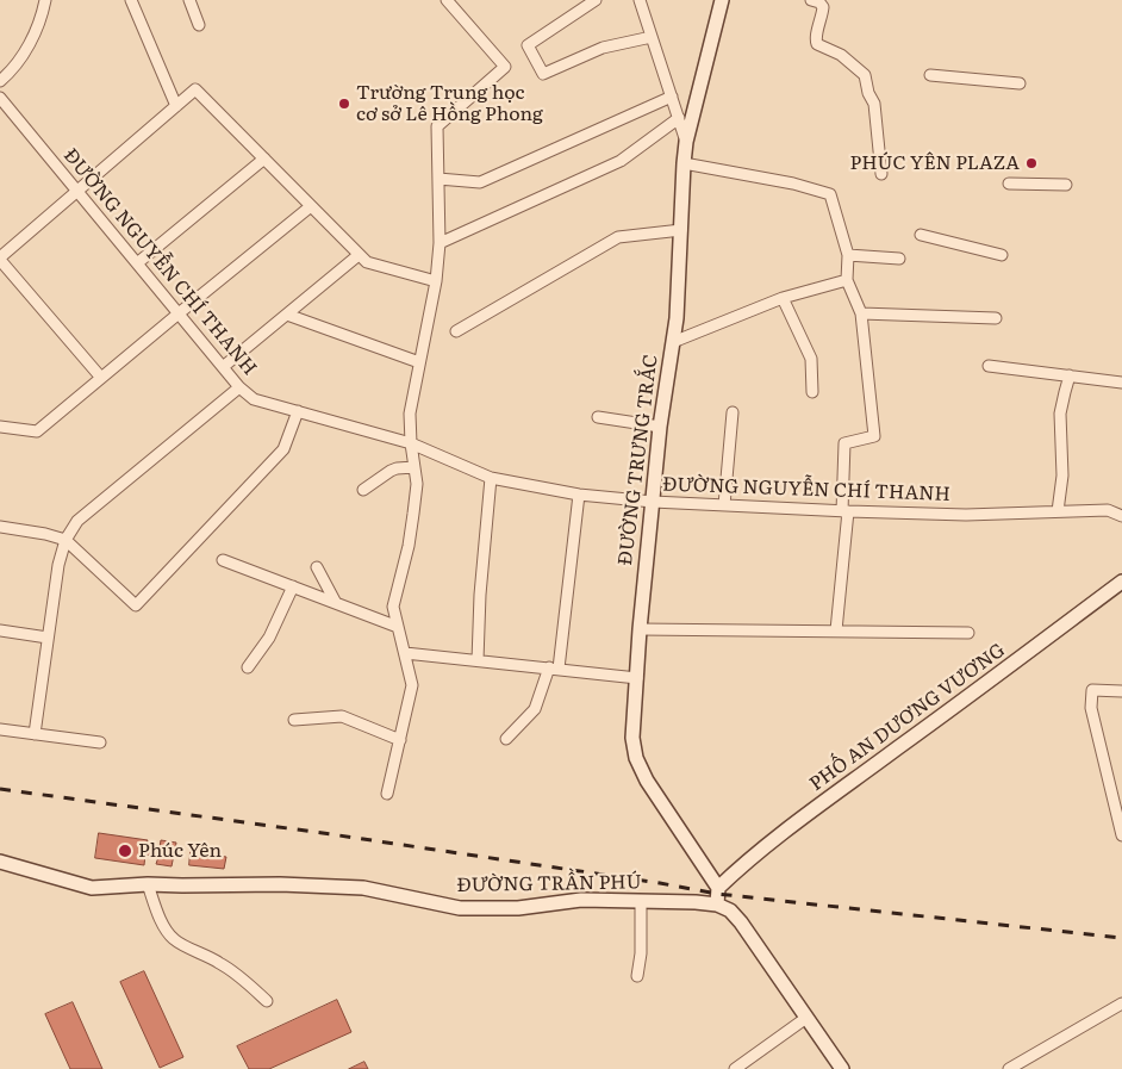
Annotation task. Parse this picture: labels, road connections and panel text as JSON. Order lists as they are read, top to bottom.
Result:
{
  "streets": {
    "street": [
      "ĐƯỜNG NGUYỄN CHÍ THANH",
      "ĐƯỜNG TRƯNG TRẮC",
      "PHỐ AN DƯƠNG VƯƠNG",
      "ĐƯỜNG TRẦN PHÚ"
    ]
  },
  "crossings": [
    ["ĐƯỜNG NGUYỄN CHÍ THANH", "ĐƯỜNG TRƯNG TRẮC"],
    ["ĐƯỜNG TRƯNG TRẮC", "PHỐ AN DƯƠNG VƯƠNG"]
  ],
  "places": ["Trường Trung học cơ sở Lê Hồng Phong", "PHÚC YÊN PLAZA", "Phúc Yên"]
}
